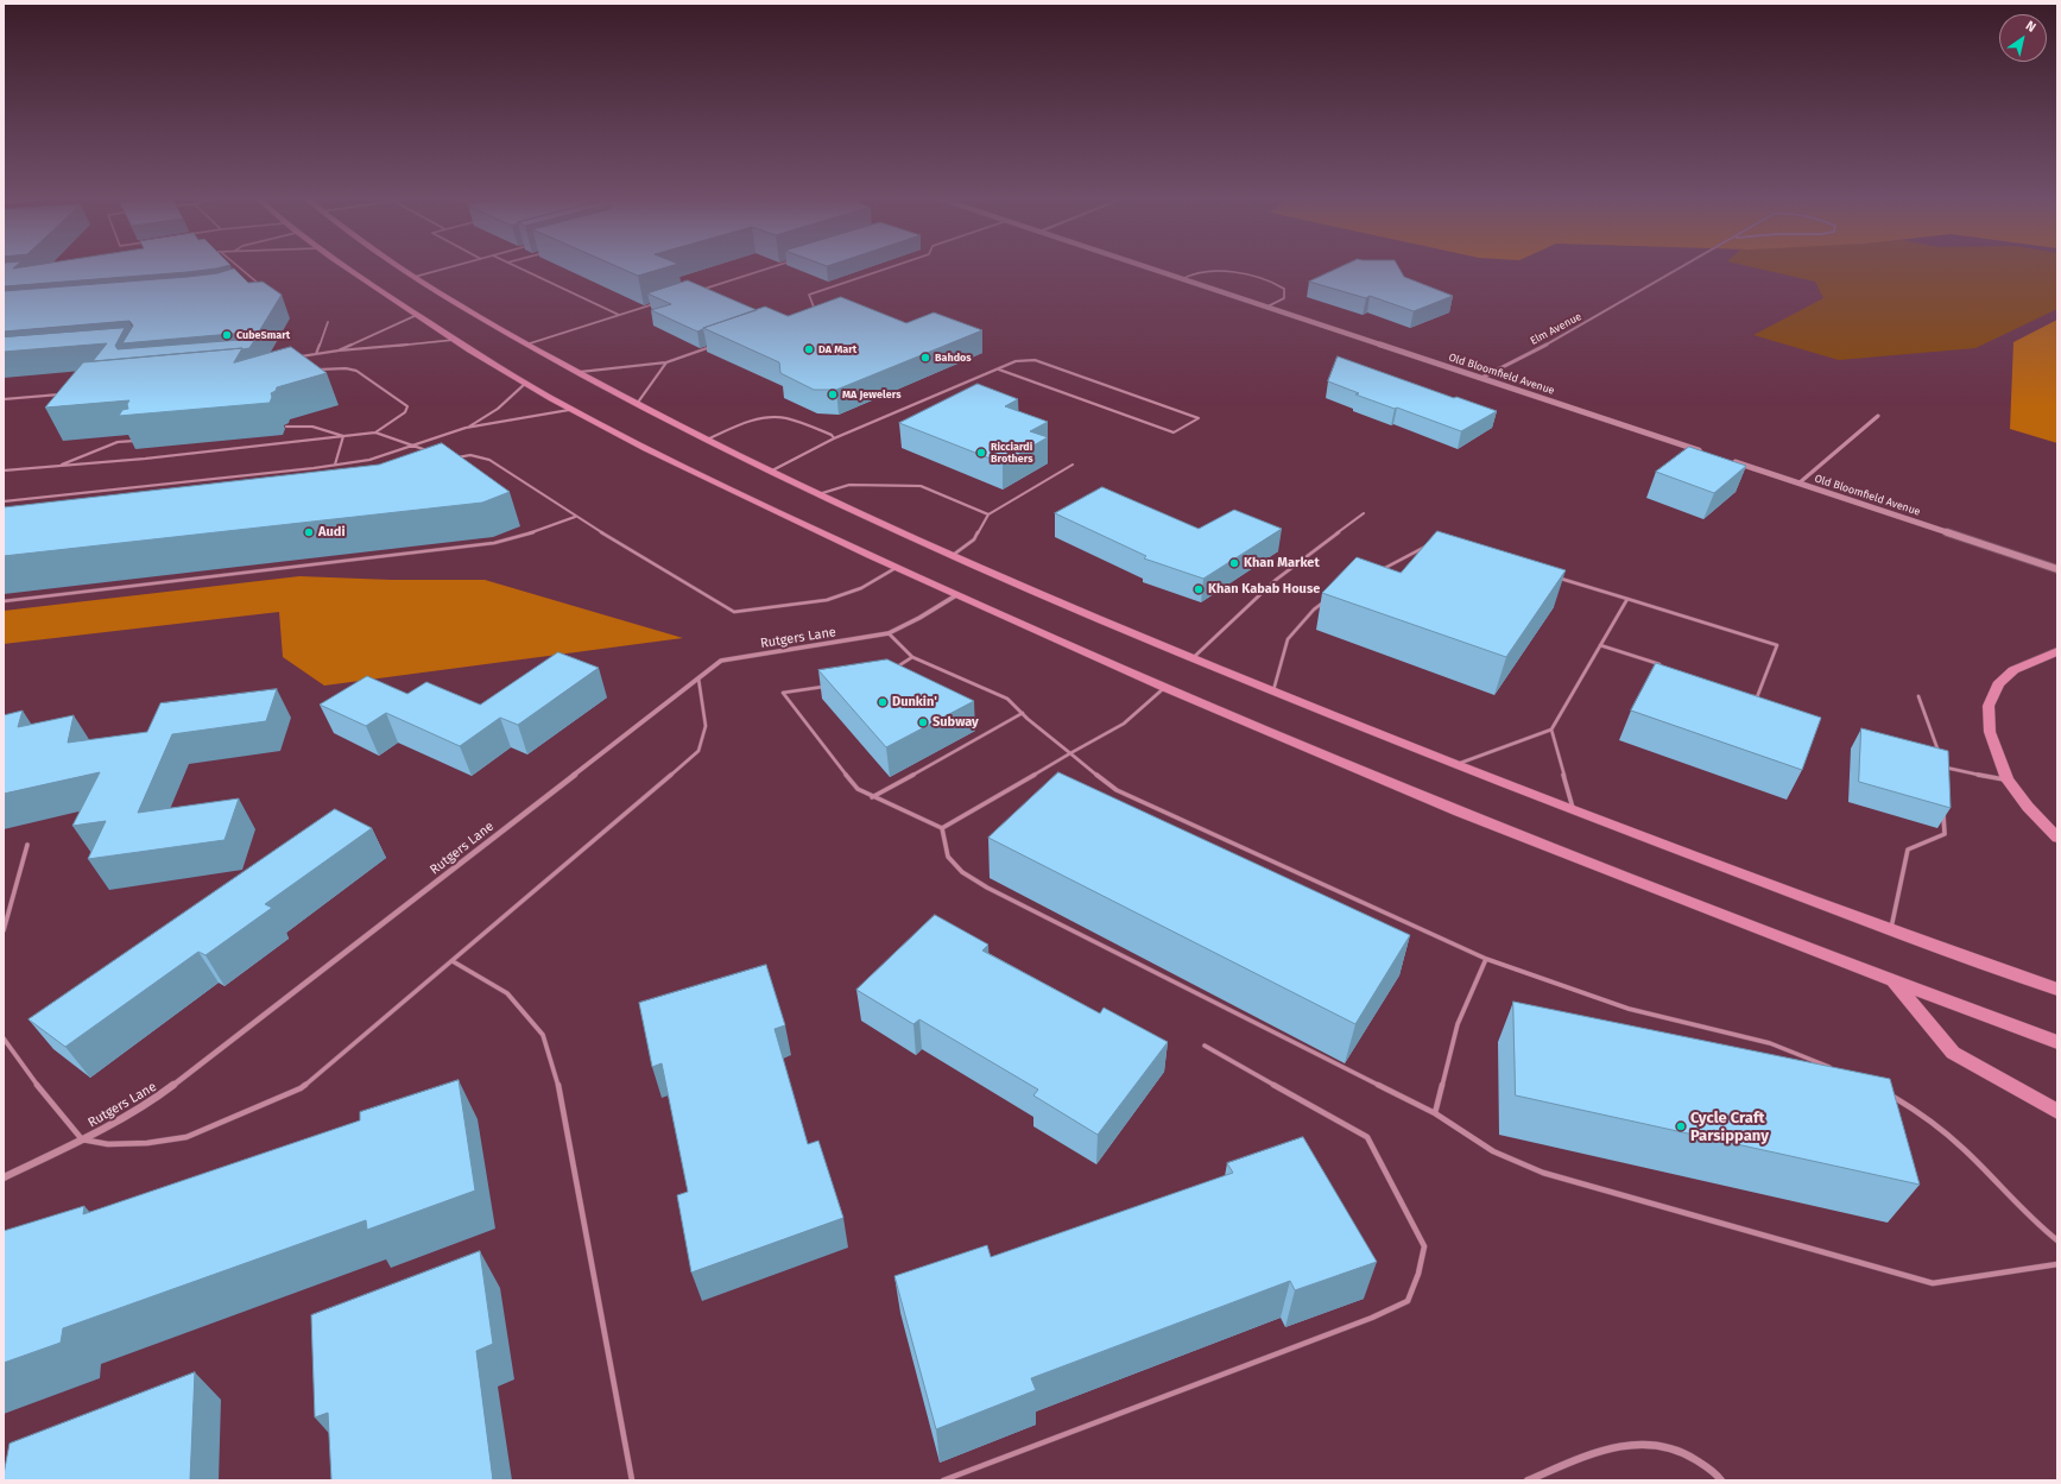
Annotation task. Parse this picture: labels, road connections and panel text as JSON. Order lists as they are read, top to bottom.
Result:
{
  "streets": {
    "street": ["Elm Avenue", "Old Bloomfield Avenue", "Rutgers Lane"]
  },
  "crossings": [
    ["Elm Avenue", "Old Bloomfield Avenue"]
  ],
  "places": [
    "CubeSmart",
    "DA Mart",
    "Bahdos",
    "MA Jewelers",
    "Ricciardi Brothers",
    "Audi",
    "Khan Market",
    "Khan Kabab House",
    "Dunkin'",
    "Subway",
    "Cycle Craft Parsippany"
  ],
  "north": "top right"
}
